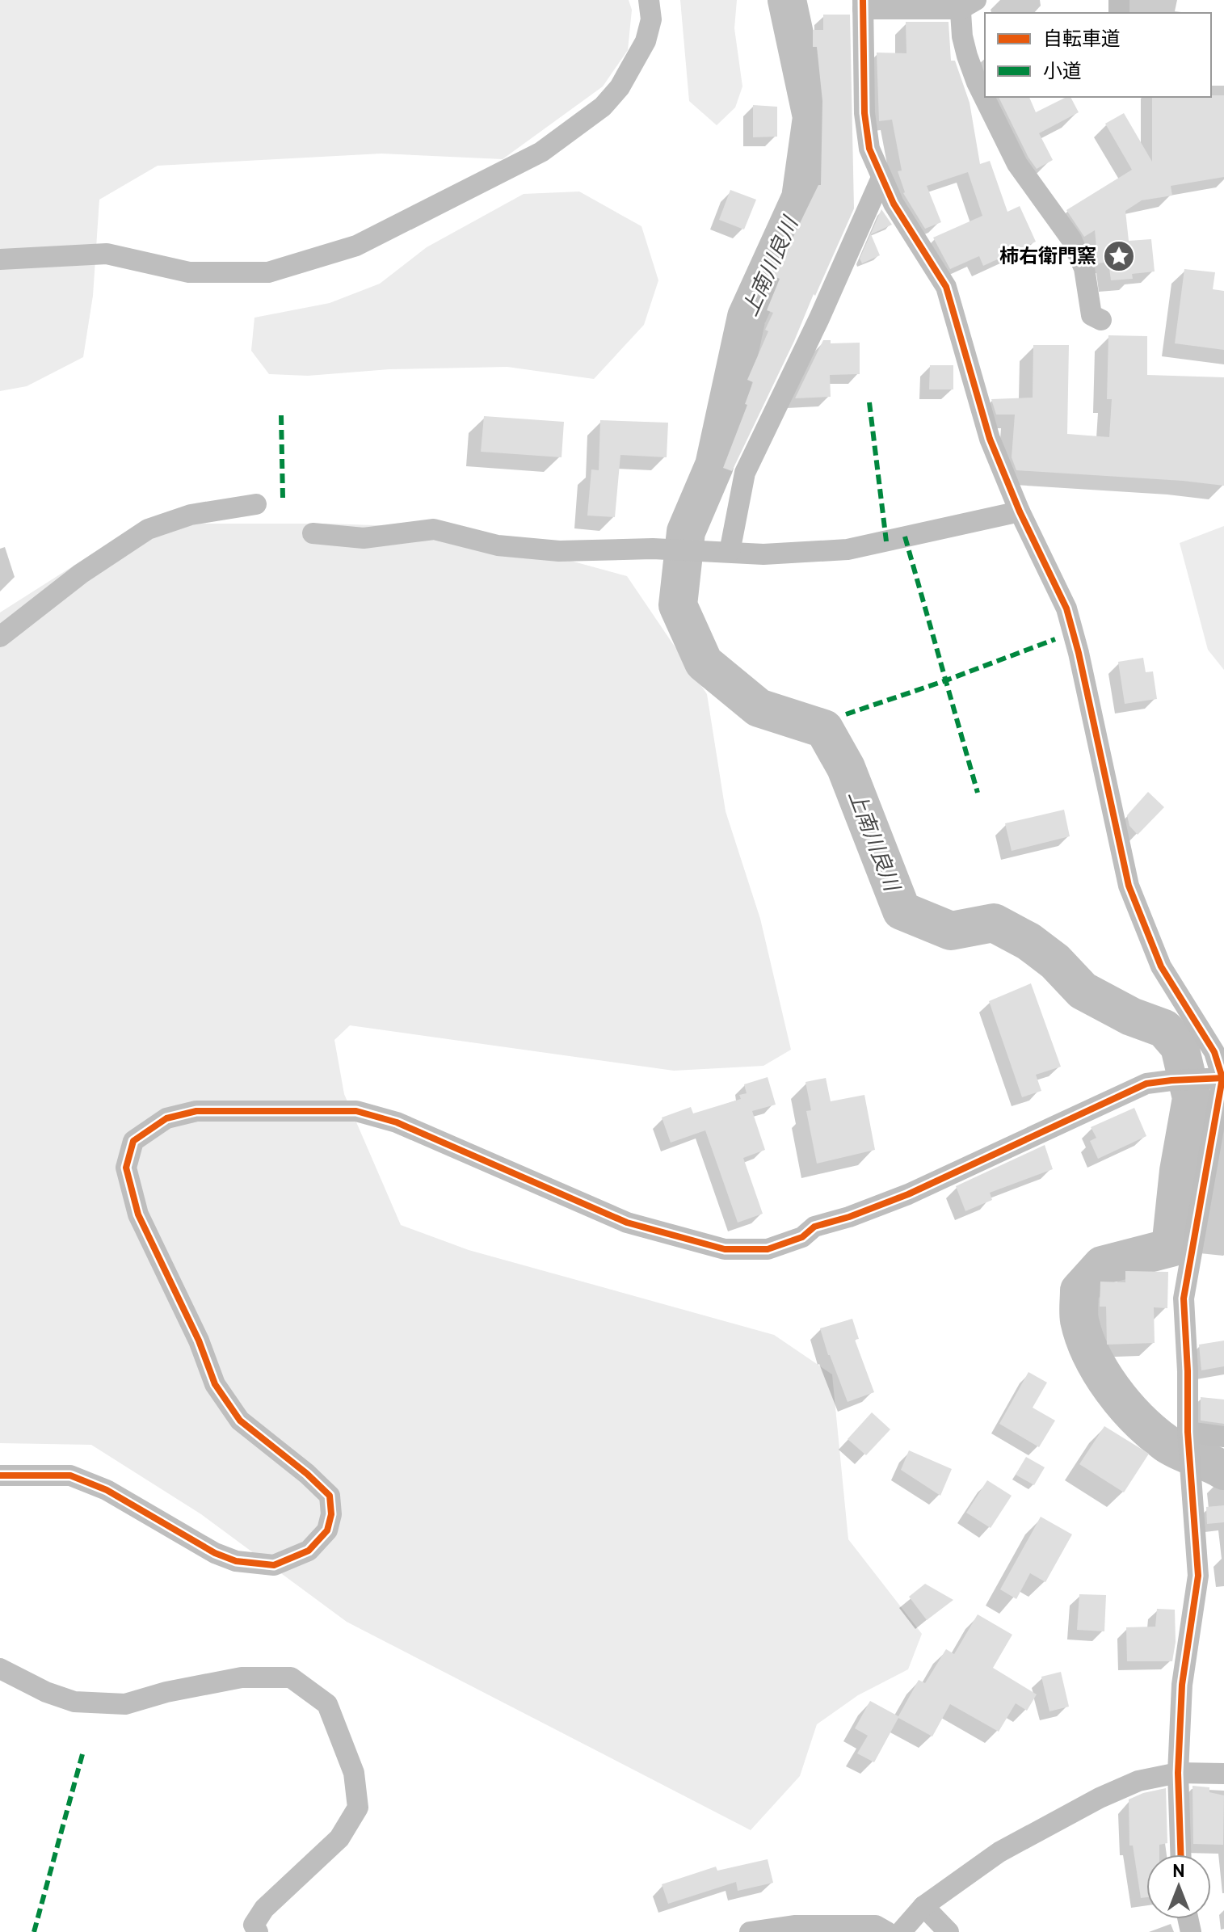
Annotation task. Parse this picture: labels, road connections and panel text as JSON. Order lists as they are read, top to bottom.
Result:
{
  "water": ["上南川良川"],
  "places": {
    "place": ["柿右衛門窯"]
  },
  "legend": ["自転車道", "小道"],
  "north": "top"
}
